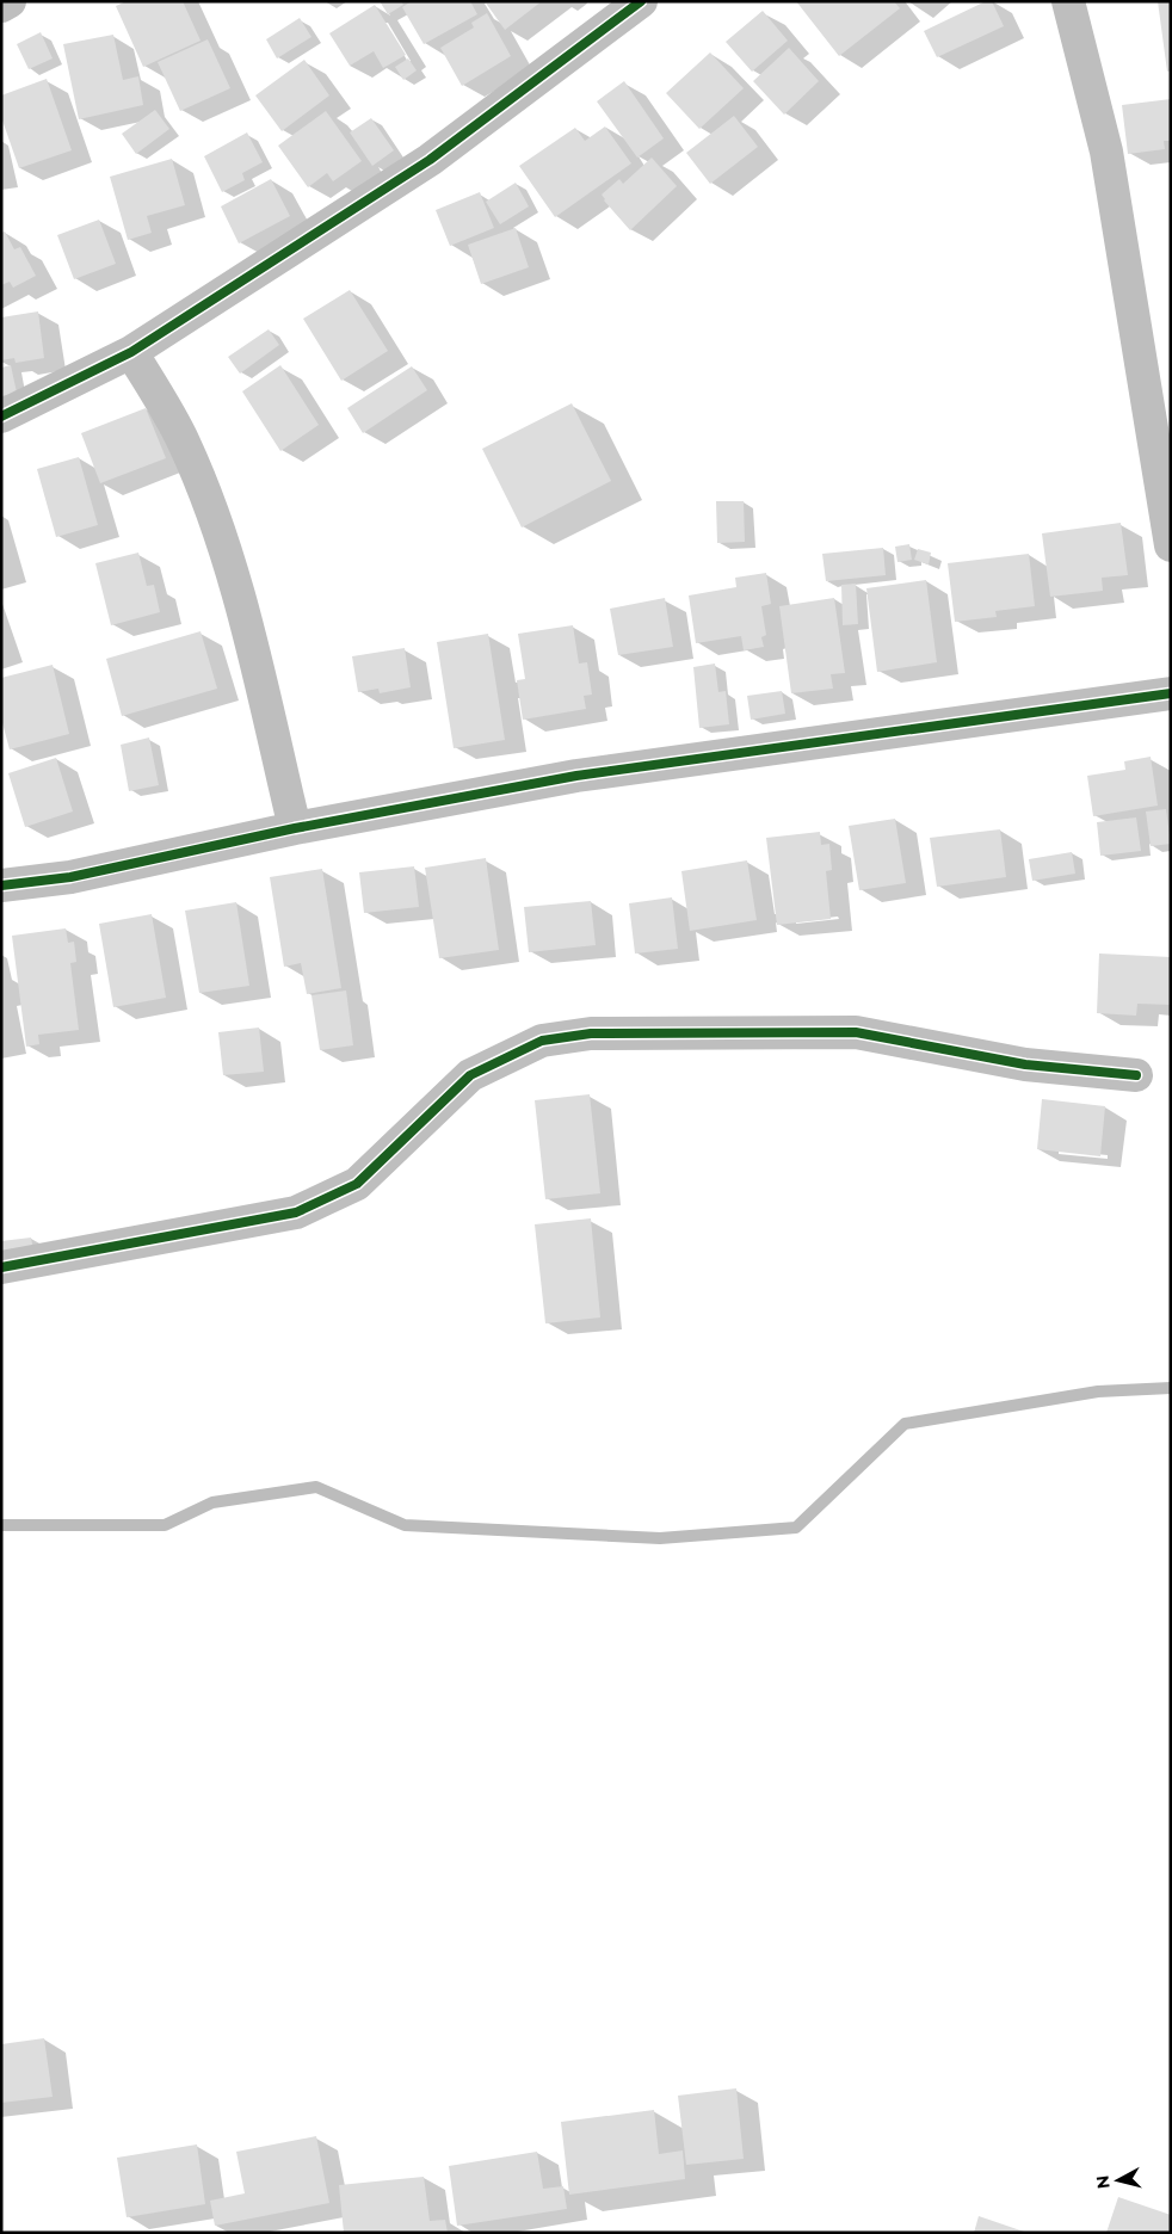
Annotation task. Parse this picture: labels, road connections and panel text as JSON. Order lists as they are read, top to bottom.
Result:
{
  "north": "left"
}
